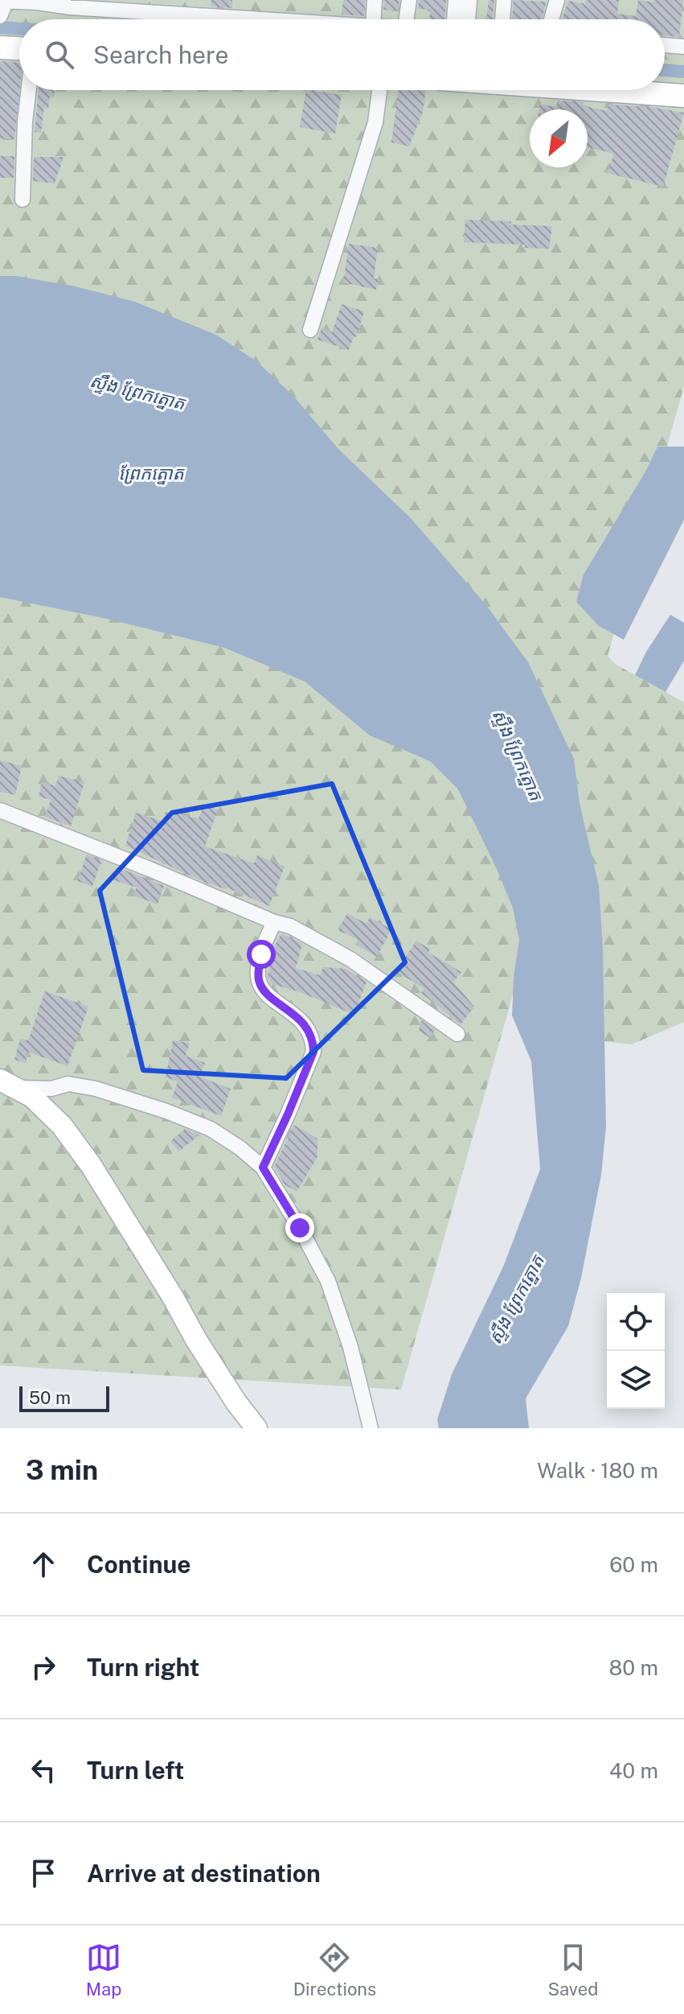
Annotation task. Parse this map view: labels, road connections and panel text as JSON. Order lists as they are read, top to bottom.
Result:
{
  "water": ["ស្ទឹង ព្រែកត្នោត", "ព្រែកត្នោត"],
  "scale_bar": "50 m",
  "north": "bottom left",
  "page": {
    "search": "Search here",
    "scale": "50 m",
    "heading": ["3 min", "Walk · 180 m"],
    "list": [
      ["Continue", "60 m"],
      ["Turn right", "80 m"],
      ["Turn left", "40 m"],
      "Arrive at destination"
    ],
    "nav": ["Map", "Directions", "Saved"]
  }
}
